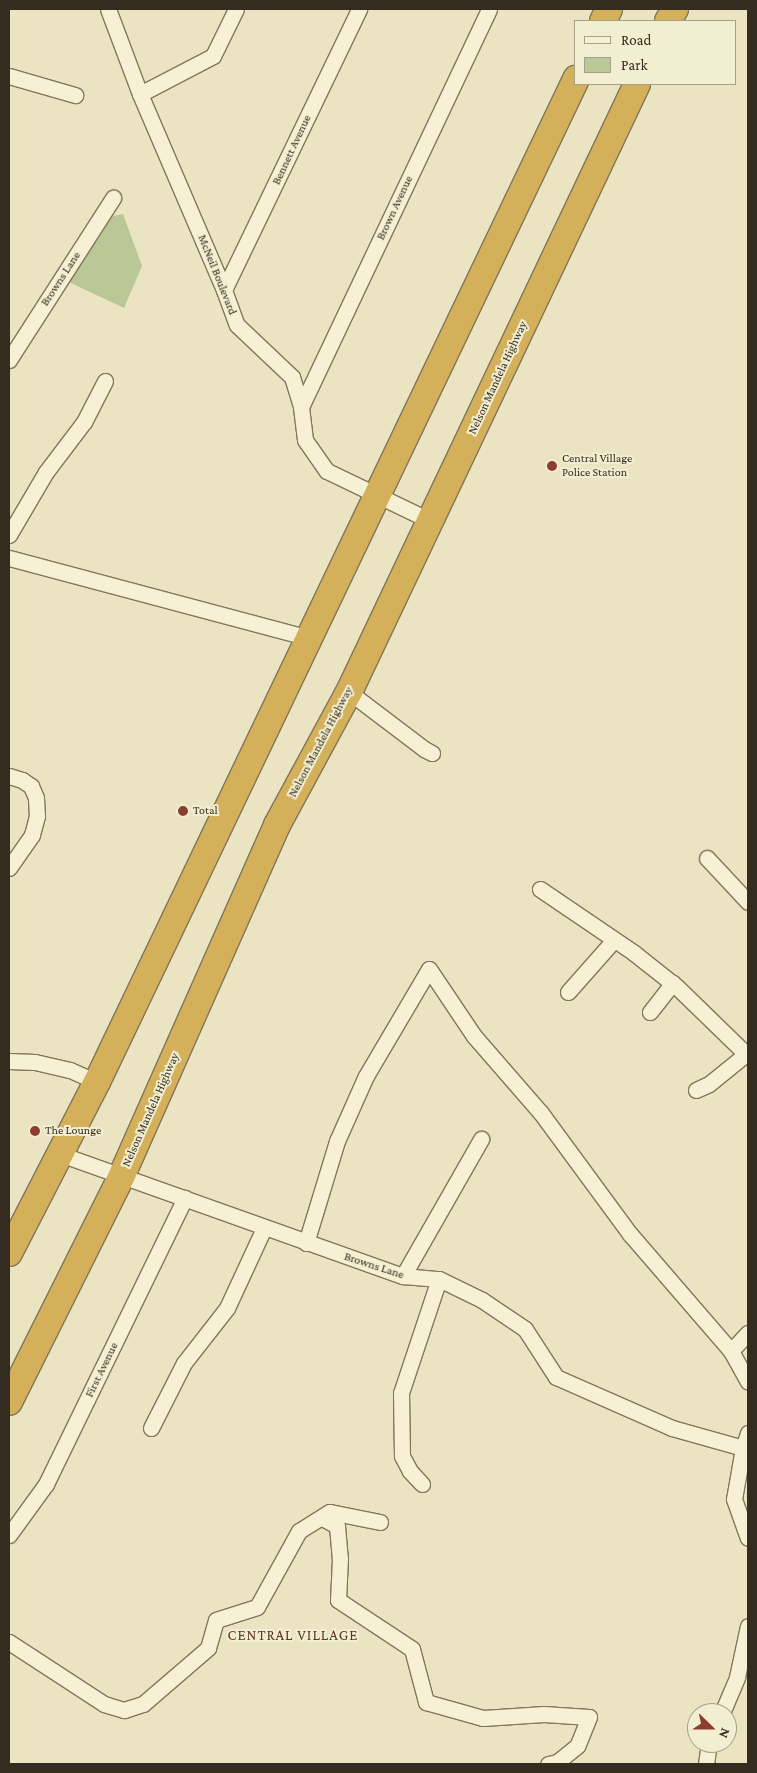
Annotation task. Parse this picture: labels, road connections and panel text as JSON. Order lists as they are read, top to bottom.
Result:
{
  "streets": {
    "highway": ["Nelson Mandela Highway"],
    "street": [
      "Bennett Avenue",
      "Brown Avenue",
      "McNeil Boulevard",
      "Browns Lane",
      "First Avenue"
    ]
  },
  "crossings": [
    ["Bennett Avenue", "McNeil Boulevard"],
    ["Brown Avenue", "McNeil Boulevard"],
    ["McNeil Boulevard", "Nelson Mandela Highway"],
    ["Browns Lane", "Nelson Mandela Highway"],
    ["Browns Lane", "First Avenue"]
  ],
  "districts": ["CENTRAL VILLAGE"],
  "places": ["Central Village Police Station", "Total", "The Lounge"],
  "legend": ["Road", "Park"],
  "north": "right"
}
